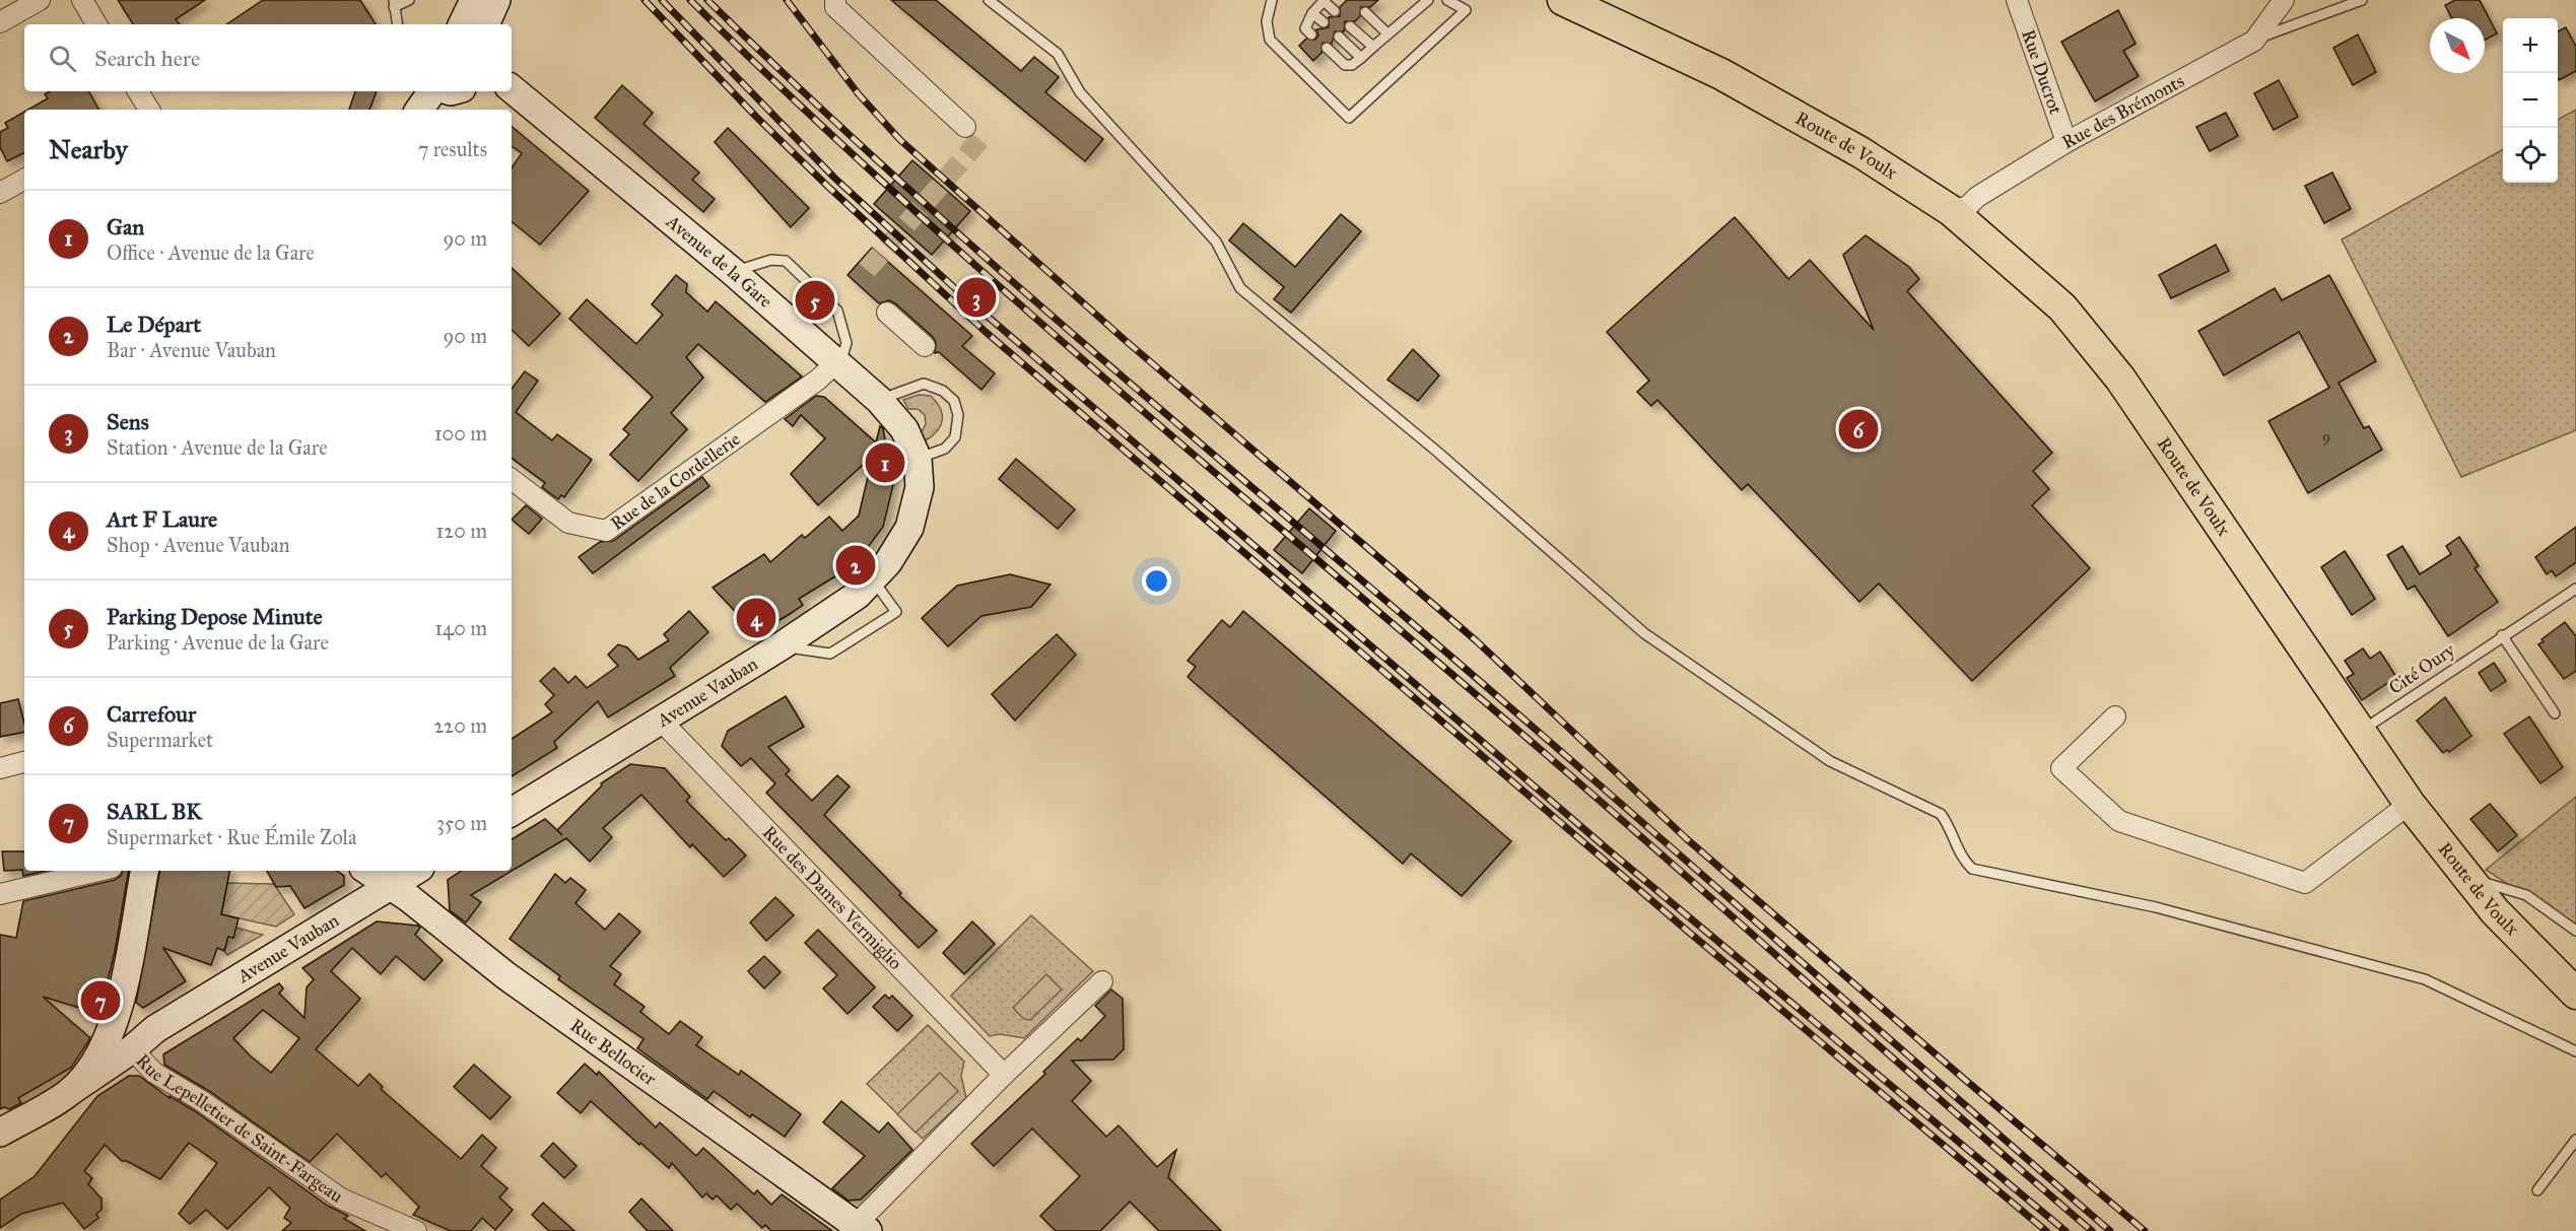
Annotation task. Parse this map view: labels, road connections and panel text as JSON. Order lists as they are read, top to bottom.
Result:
{
  "streets": {
    "main road": [
      "Route de Voulx",
      "Avenue de la Gare",
      "Avenue Vauban",
      "Rue Bellocier"
    ],
    "street": [
      "Rue Ducrot",
      "Rue des Brémonts",
      "Rue de la Cordellerie",
      "Rue des Dames Vermiglio",
      "Rue Lepelletier de Saint-Fargeau"
    ],
    "lane": ["Cité Oury"]
  },
  "crossings": [
    ["Rue Ducrot", "Rue des Brémonts"],
    ["Rue des Brémonts", "Route de Voulx"],
    ["Route de Voulx", "Cité Oury"],
    ["Avenue de la Gare", "Rue de la Cordellerie"],
    ["Avenue de la Gare", "Avenue Vauban"],
    ["Avenue Vauban", "Rue des Dames Vermiglio"],
    ["Avenue Vauban", "Rue Bellocier"],
    ["Avenue Vauban", "Rue Lepelletier de Saint-Fargeau"]
  ],
  "house_numbers": ["9"],
  "north": "bottom right",
  "page": {
    "map_buttons": ["+", "−"],
    "search": "Search here",
    "heading": ["Nearby", "7 results"],
    "list": [
      {
        "mark": "1",
        "name": "Gan",
        "note": "Office · Avenue de la Gare",
        "value": "90 m"
      },
      {
        "mark": "2",
        "name": "Le Départ",
        "note": "Bar · Avenue Vauban",
        "value": "90 m"
      },
      {
        "mark": "3",
        "name": "Sens",
        "note": "Station · Avenue de la Gare",
        "value": "100 m"
      },
      {
        "mark": "4",
        "name": "Art F Laure",
        "note": "Shop · Avenue Vauban",
        "value": "120 m"
      },
      {
        "mark": "5",
        "name": "Parking Depose Minute",
        "note": "Parking · Avenue de la Gare",
        "value": "140 m"
      },
      {
        "mark": "6",
        "name": "Carrefour",
        "note": "Supermarket",
        "value": "220 m"
      },
      {
        "mark": "7",
        "name": "SARL BK",
        "note": "Supermarket · Rue Émile Zola",
        "value": "350 m"
      }
    ],
    "pins": [
      "3",
      "5",
      "6",
      "1",
      "2",
      "4",
      "7"
    ]
  }
}
